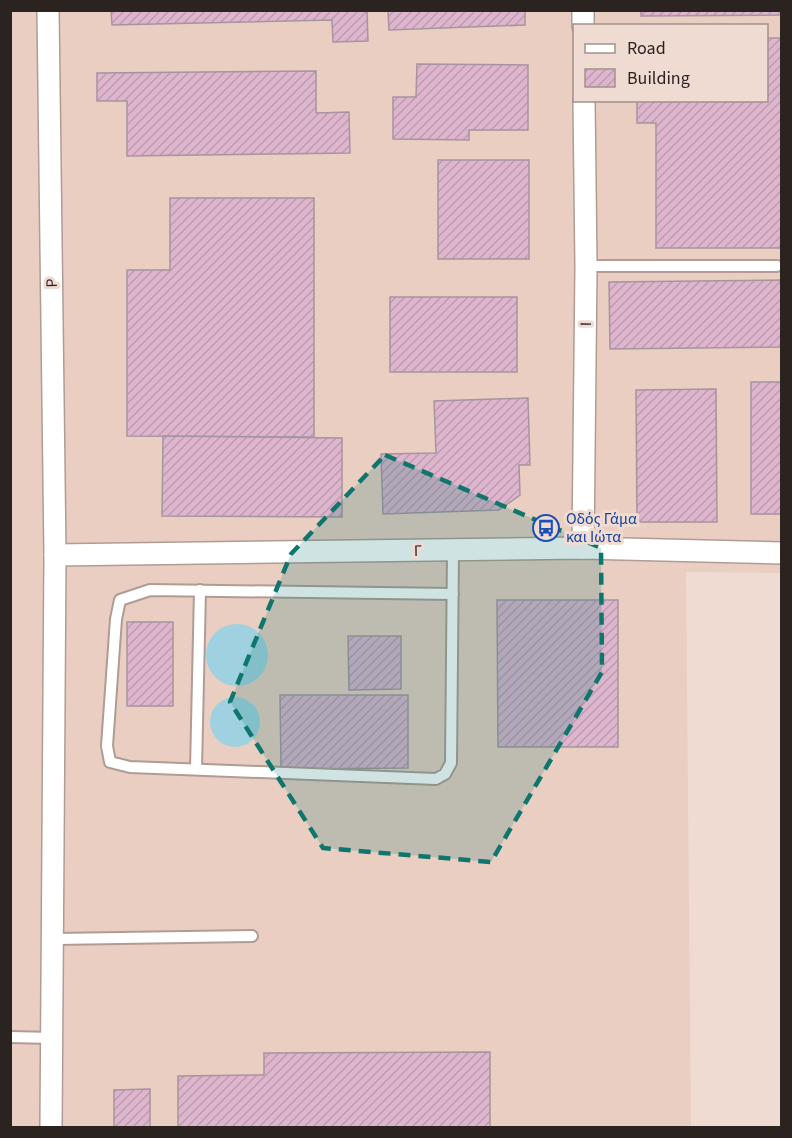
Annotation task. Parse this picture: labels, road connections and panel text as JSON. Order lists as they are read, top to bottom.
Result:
{
  "streets": {
    "street": ["Ρ", "Ι", "Γ"]
  },
  "crossings": [
    ["Ρ", "Γ"],
    ["Ι", "Γ"]
  ],
  "places": {
    "bus stop": ["Οδός Γάμα και Ιώτα"]
  },
  "legend": ["Road", "Building"]
}
